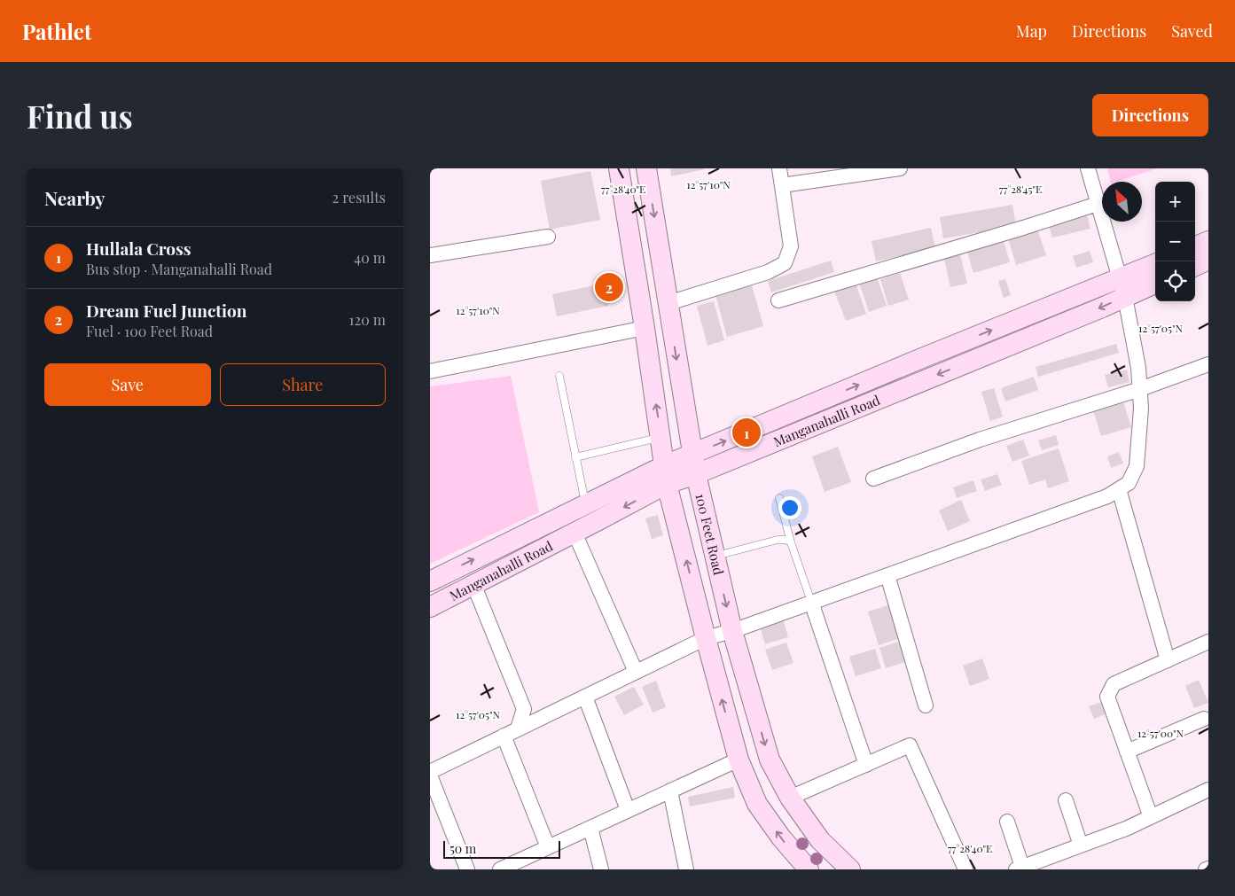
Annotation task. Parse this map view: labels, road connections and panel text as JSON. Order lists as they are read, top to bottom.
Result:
{
  "streets": {
    "main road": ["Manganahalli Road", "100 Feet Road"]
  },
  "crossings": [
    ["Manganahalli Road", "100 Feet Road"]
  ],
  "scale_bar": "50 m",
  "north": "top left",
  "page": {
    "header": "Pathlet",
    "nav": ["Map", "Directions", "Saved"],
    "buttons": [
      "Directions",
      ["Save", "Share"]
    ],
    "title": "Find us",
    "heading": ["Nearby", "2 results"],
    "map_buttons": ["+", "−"],
    "list": [
      {
        "mark": "1",
        "name": "Hullala Cross",
        "note": "Bus stop · Manganahalli Road",
        "value": "40 m"
      },
      {
        "mark": "2",
        "name": "Dream Fuel Junction",
        "note": "Fuel · 100 Feet Road",
        "value": "120 m"
      }
    ],
    "pins": ["2", "1"],
    "scale": "50 m"
  },
  "coordinates": [
    "12°57'10\"N",
    "77°28'40\"E",
    "77°28'45\"E",
    "12°57'05\"N",
    "12°57'00\"N"
  ]
}
